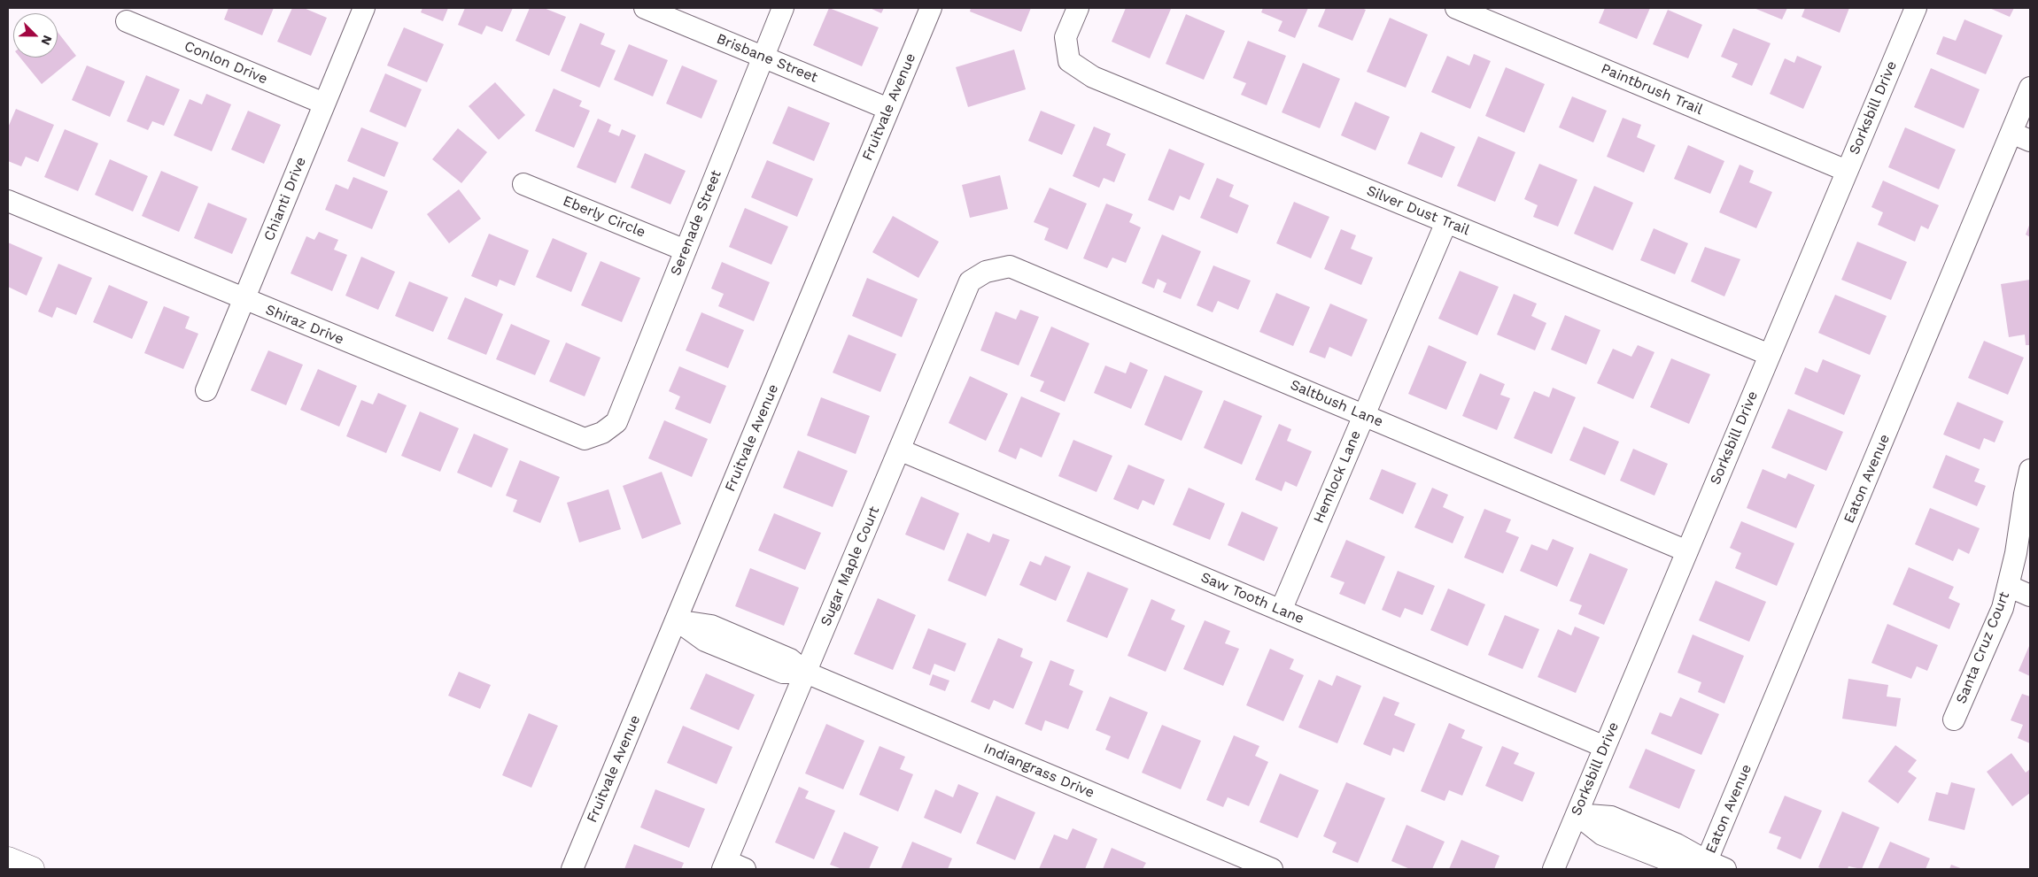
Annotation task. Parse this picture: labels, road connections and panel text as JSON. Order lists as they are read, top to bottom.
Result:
{
  "streets": {
    "street": [
      "Brisbane Street",
      "Conlon Drive",
      "Paintbrush Trail",
      "Fruitvale Avenue",
      "Sorksbill Drive",
      "Chianti Drive",
      "Silver Dust Trail",
      "Eberly Circle",
      "Serenade Street",
      "Shiraz Drive",
      "Saltbush Lane",
      "Hemlock Lane",
      "Eaton Avenue",
      "Sugar Maple Court",
      "Saw Tooth Lane",
      "Santa Cruz Court",
      "Indiangrass Drive"
    ]
  },
  "crossings": [
    ["Brisbane Street", "Fruitvale Avenue"],
    ["Brisbane Street", "Serenade Street"],
    ["Conlon Drive", "Chianti Drive"],
    ["Paintbrush Trail", "Sorksbill Drive"],
    ["Fruitvale Avenue", "Indiangrass Drive"],
    ["Sorksbill Drive", "Silver Dust Trail"],
    ["Sorksbill Drive", "Saltbush Lane"],
    ["Sorksbill Drive", "Saw Tooth Lane"],
    ["Chianti Drive", "Shiraz Drive"],
    ["Silver Dust Trail", "Hemlock Lane"],
    ["Eberly Circle", "Serenade Street"],
    ["Serenade Street", "Shiraz Drive"],
    ["Saltbush Lane", "Hemlock Lane"],
    ["Saltbush Lane", "Sugar Maple Court"],
    ["Hemlock Lane", "Saw Tooth Lane"],
    ["Sugar Maple Court", "Saw Tooth Lane"],
    ["Sugar Maple Court", "Indiangrass Drive"]
  ],
  "north": "bottom right"
}
